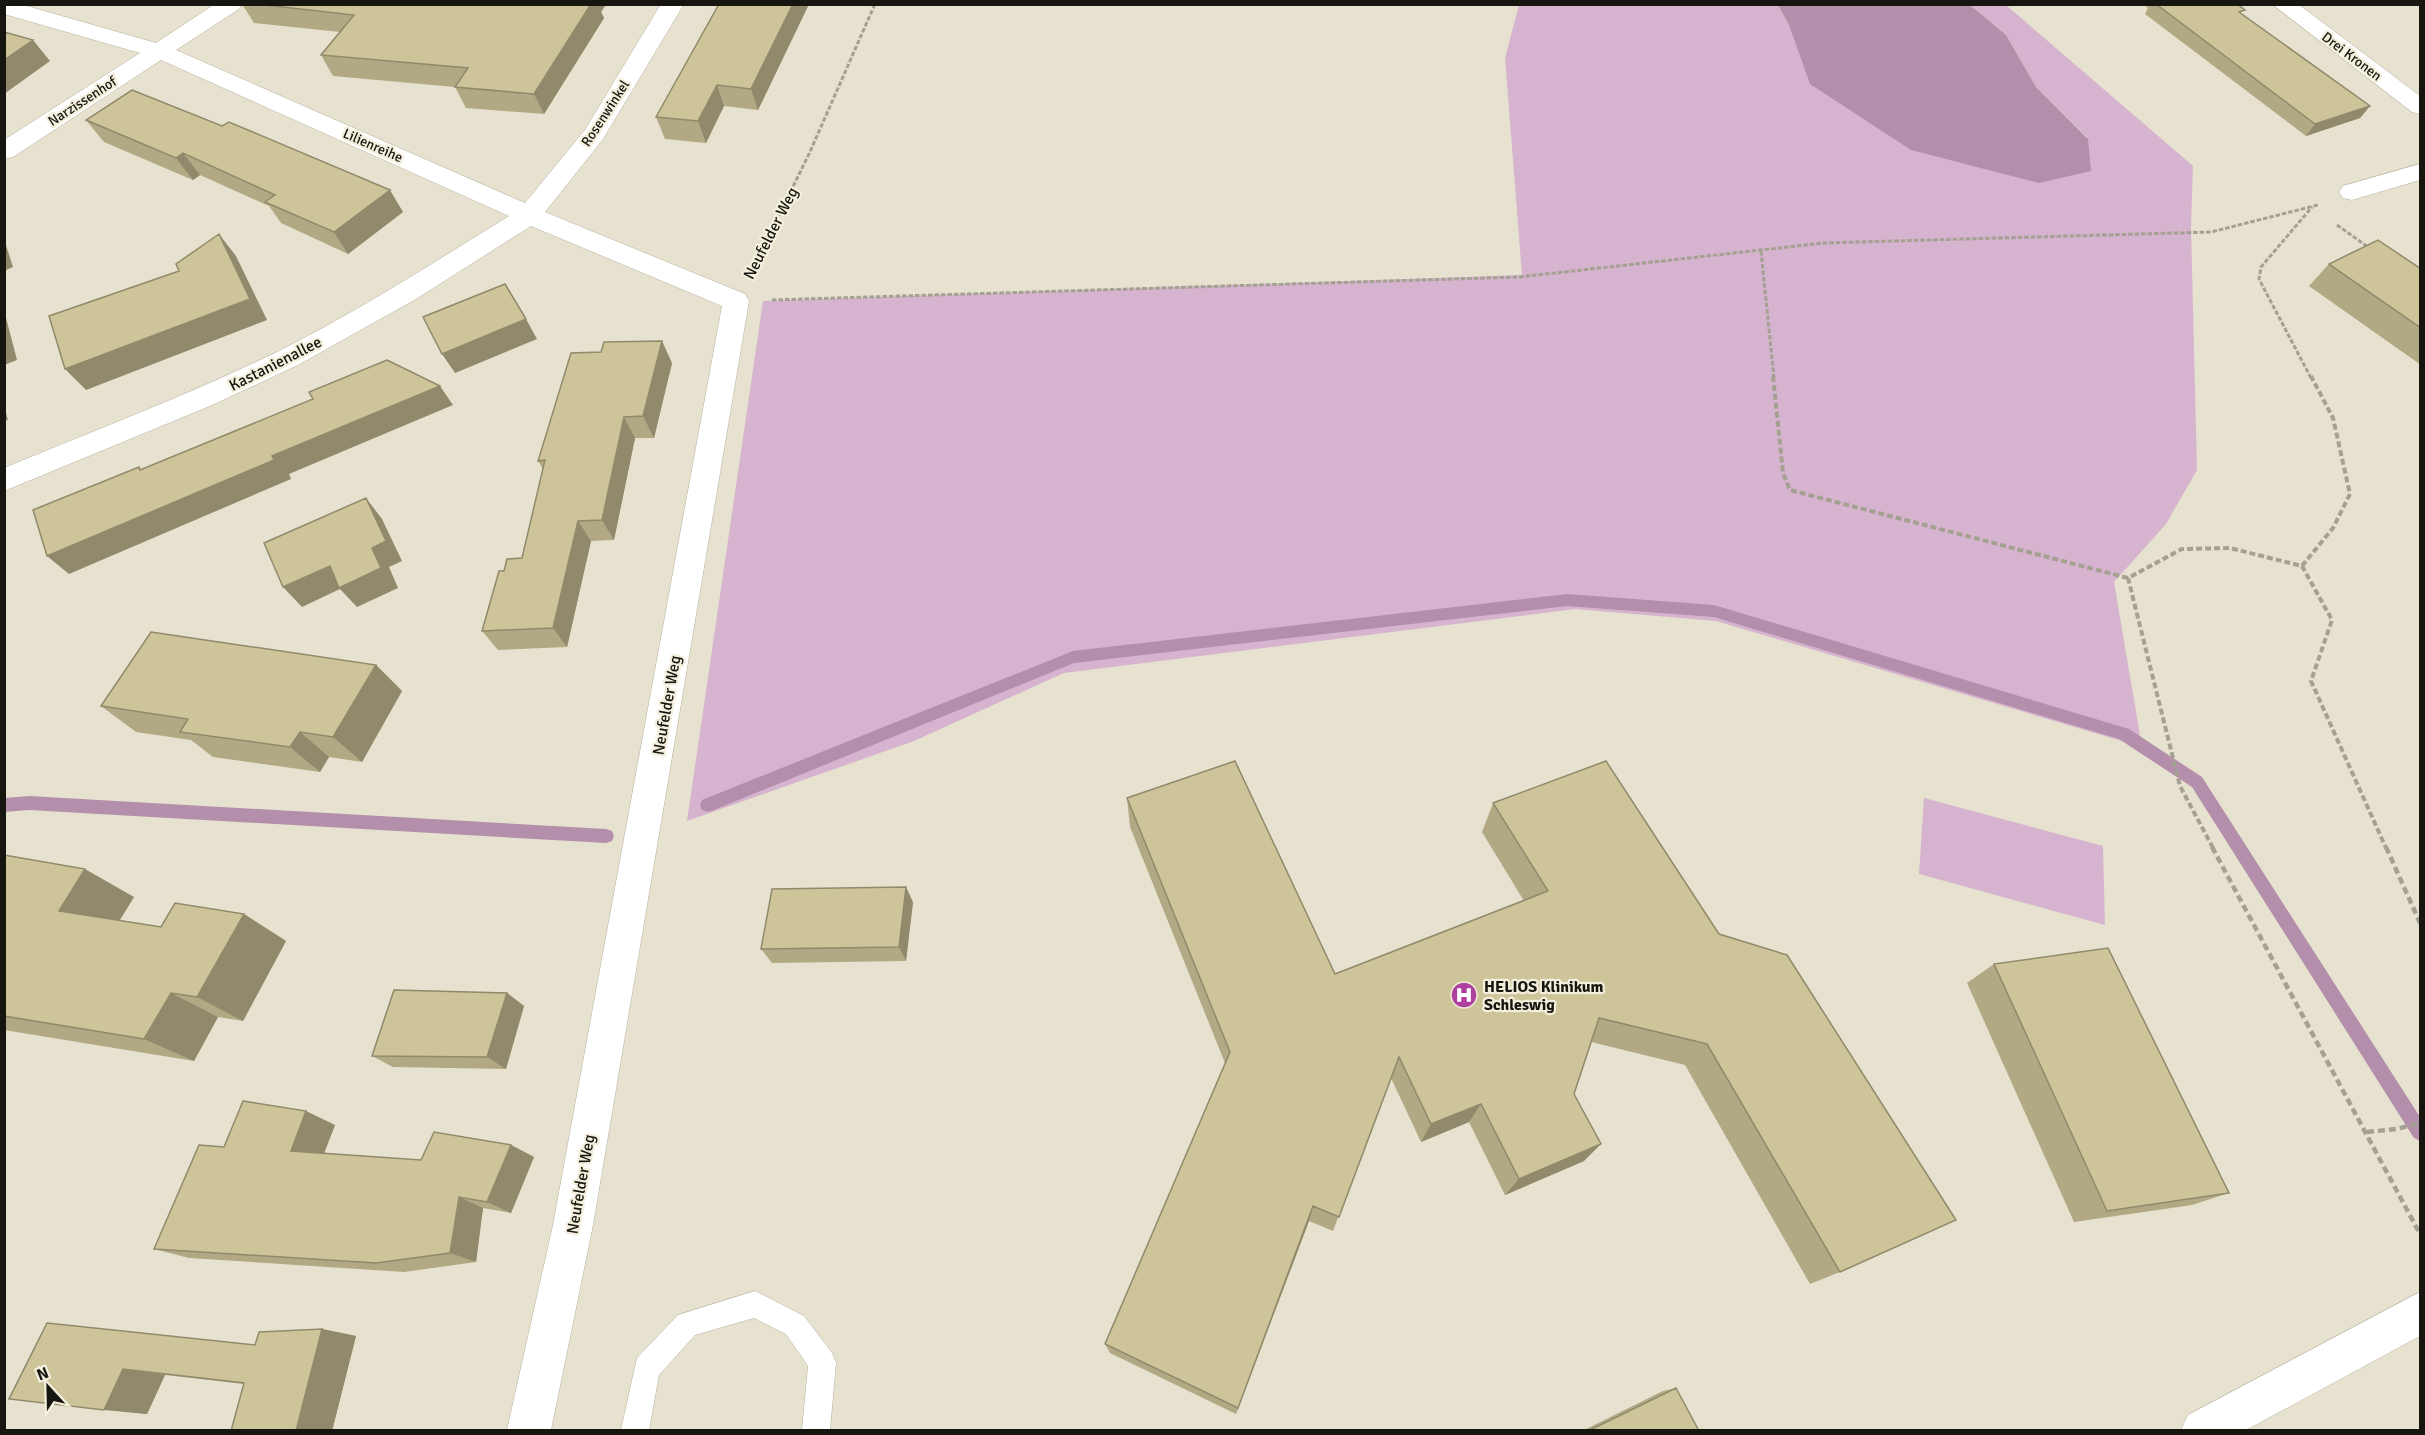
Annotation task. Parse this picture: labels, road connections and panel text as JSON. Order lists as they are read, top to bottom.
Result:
{
  "streets": {
    "street": [
      "Drei Kronen",
      "Narzissenhof",
      "Rosenwinkel",
      "Lilienreihe",
      "Neufelder Weg",
      "Kastanienallee"
    ]
  },
  "crossings": [
    ["Narzissenhof", "Lilienreihe"],
    ["Rosenwinkel", "Lilienreihe"],
    ["Rosenwinkel", "Kastanienallee"],
    ["Lilienreihe", "Neufelder Weg"],
    ["Lilienreihe", "Kastanienallee"]
  ],
  "places": {
    "hospital": ["HELIOS Klinikum Schleswig"]
  },
  "north": "top"
}
